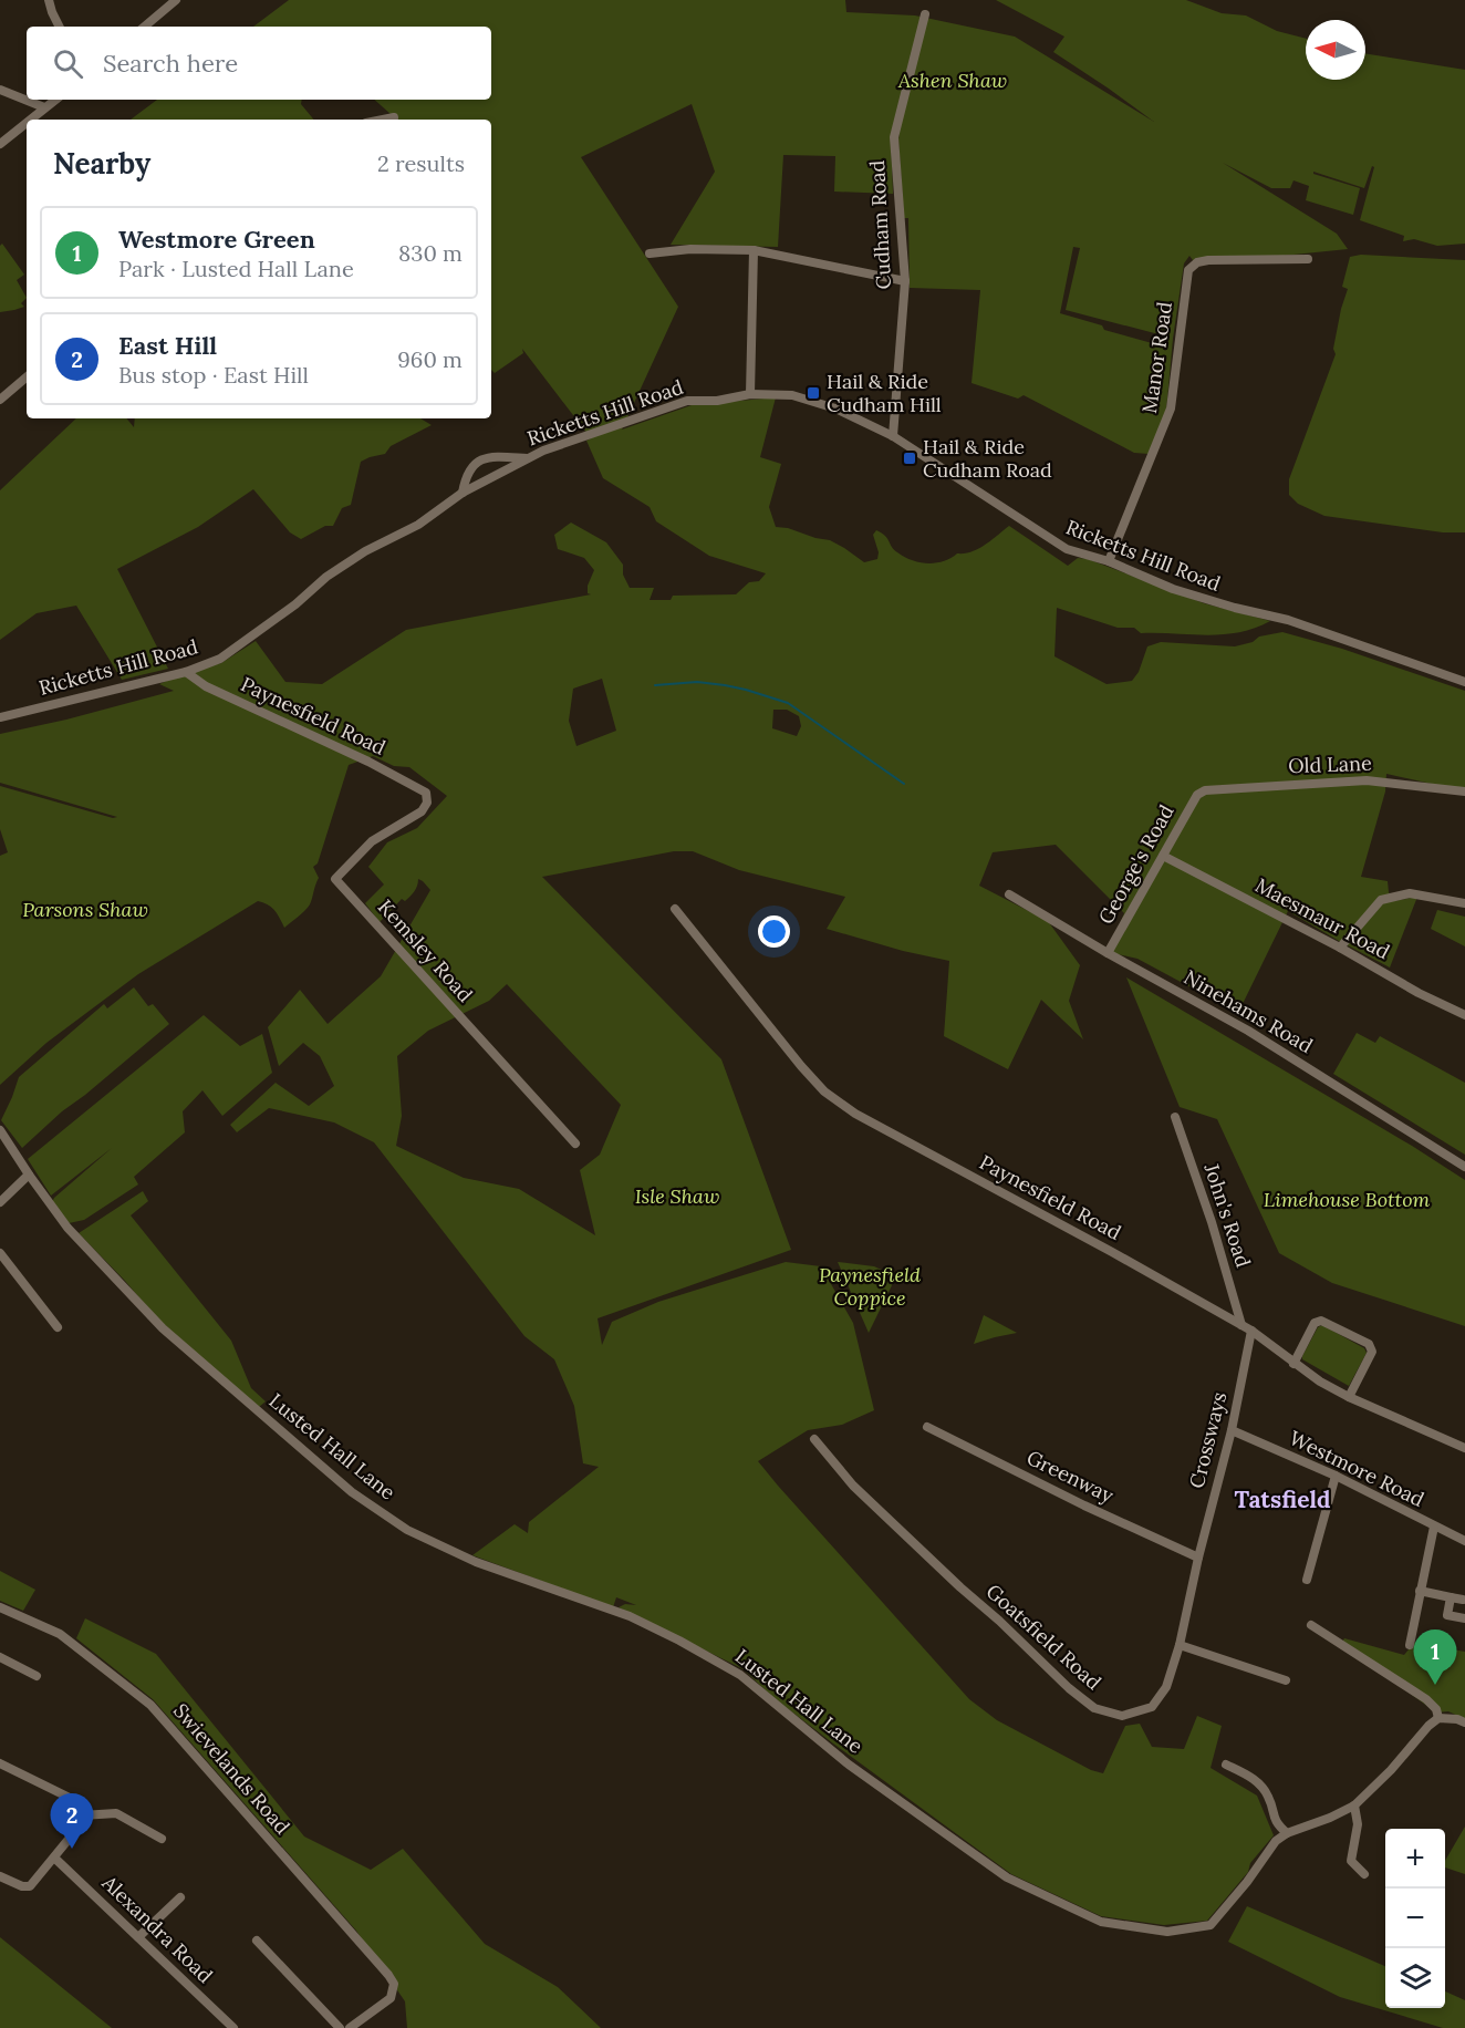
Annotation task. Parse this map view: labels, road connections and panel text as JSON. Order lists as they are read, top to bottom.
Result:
{
  "streets": {
    "street": [
      "Cudham Road",
      "Manor Road",
      "Ricketts Hill Road",
      "Paynesfield Road",
      "Old Lane",
      "George's Road",
      "Maesmaur Road",
      "Kemsley Road",
      "Ninehams Road",
      "John's Road",
      "Crossways",
      "Lusted Hall Lane",
      "Westmore Road",
      "Greenway",
      "Goatsfield Road",
      "Swievelands Road",
      "Alexandra Road"
    ]
  },
  "crossings": [
    ["Cudham Road", "Ricketts Hill Road"],
    ["Manor Road", "Ricketts Hill Road"],
    ["Ricketts Hill Road", "Paynesfield Road"],
    ["Paynesfield Road", "Kemsley Road"],
    ["Paynesfield Road", "John's Road"],
    ["Paynesfield Road", "Crossways"],
    ["Old Lane", "George's Road"],
    ["George's Road", "Maesmaur Road"],
    ["George's Road", "Ninehams Road"],
    ["Crossways", "Westmore Road"],
    ["Crossways", "Greenway"],
    ["Crossways", "Goatsfield Road"],
    ["Greenway", "Goatsfield Road"]
  ],
  "districts": ["Tatsfield"],
  "parks": [
    "Ashen Shaw",
    "Parsons Shaw",
    "Isle Shaw",
    "Limehouse Bottom",
    "Paynesfield Coppice"
  ],
  "places": {
    "transit": ["Hail & Ride Cudham Hill", "Hail & Ride Cudham Road"]
  },
  "north": "left",
  "page": {
    "search": "Search here",
    "heading": ["Nearby", "2 results"],
    "list": [
      {
        "mark": "1",
        "name": "Westmore Green",
        "note": "Park · Lusted Hall Lane",
        "value": "830 m"
      },
      {
        "mark": "2",
        "name": "East Hill",
        "note": "Bus stop · East Hill",
        "value": "960 m"
      }
    ],
    "pins": ["1", "2"],
    "map_buttons": ["+", "−"]
  }
}
